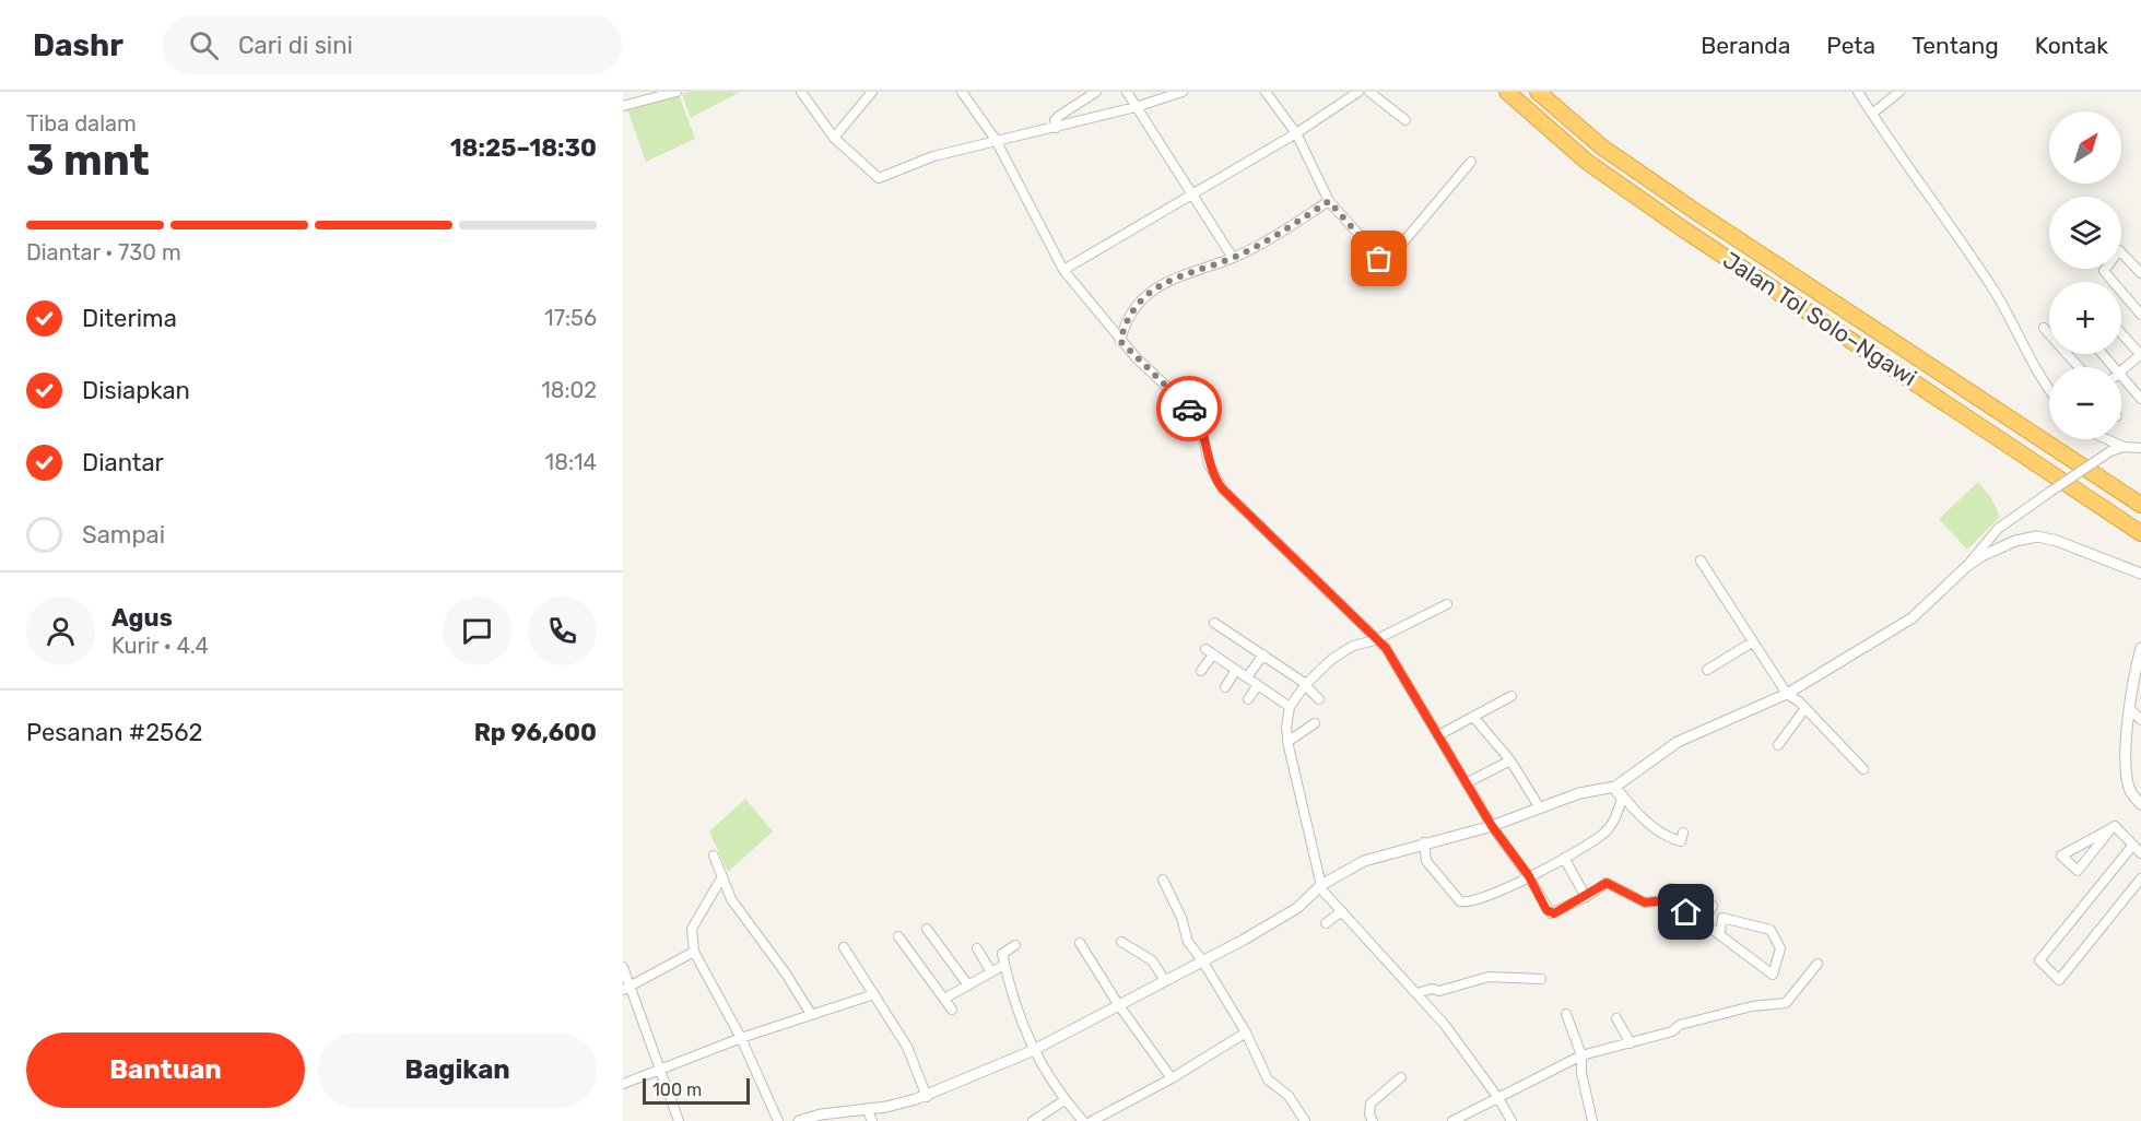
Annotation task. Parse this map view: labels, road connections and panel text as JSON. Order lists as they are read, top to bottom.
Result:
{
  "streets": {
    "highway": ["Jalan Tol Solo–Ngawi"]
  },
  "scale_bar": "100 m",
  "north": "top right",
  "page": {
    "header": "Dashr",
    "search": "Cari di sini",
    "nav": [
      "Beranda",
      "Peta",
      "Tentang",
      "Kontak"
    ],
    "heading": ["3 mnt", "Tiba dalam", "18:25–18:30"],
    "panel": [
      "Agus",
      "Kurir · 4.4",
      "Pesanan #2562",
      "Rp 96,600"
    ],
    "map_buttons": ["+", "−"],
    "bar": "Diantar · 730 m",
    "list": [
      ["Diterima", "17:56"],
      ["Disiapkan", "18:02"],
      ["Diantar", "18:14"],
      "Sampai"
    ],
    "buttons": ["Bantuan", "Bagikan"],
    "scale": "100 m"
  }
}
